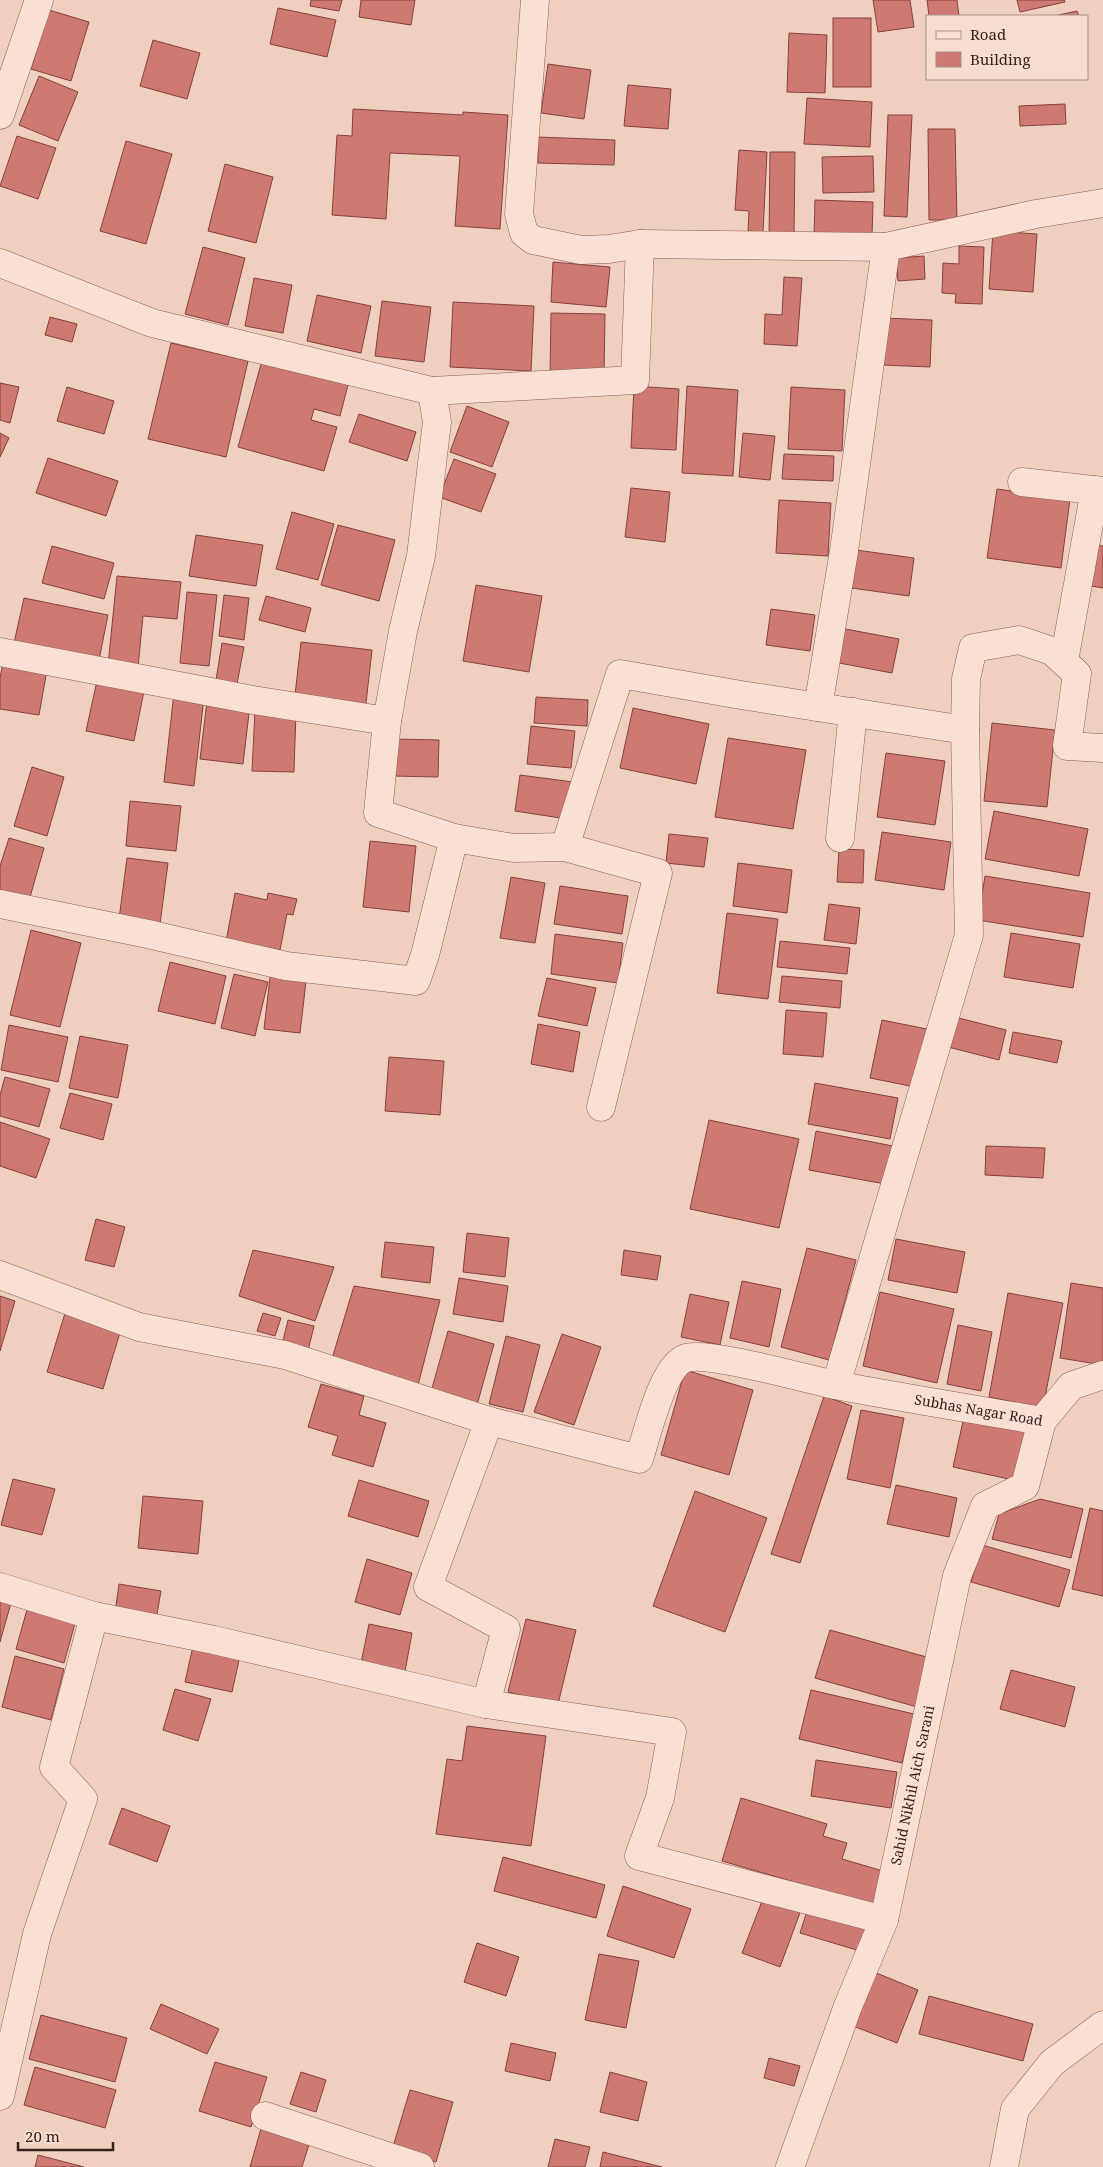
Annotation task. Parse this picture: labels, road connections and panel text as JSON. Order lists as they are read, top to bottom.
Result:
{
  "streets": {
    "street": ["Subhas Nagar Road", "Sahid Nikhil Aich Sarani"]
  },
  "crossings": [
    ["Subhas Nagar Road", "Sahid Nikhil Aich Sarani"]
  ],
  "legend": ["Road", "Building"],
  "scale_bar": "20 m"
}
